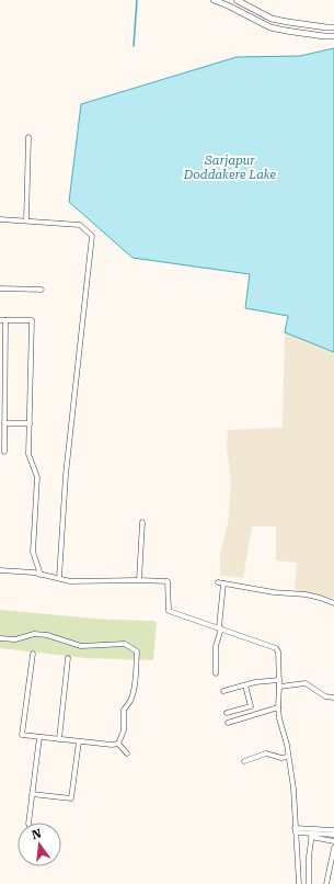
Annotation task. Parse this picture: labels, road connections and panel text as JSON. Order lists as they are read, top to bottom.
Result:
{
  "water": ["Sarjapur Doddakere Lake"],
  "north": "top"
}
